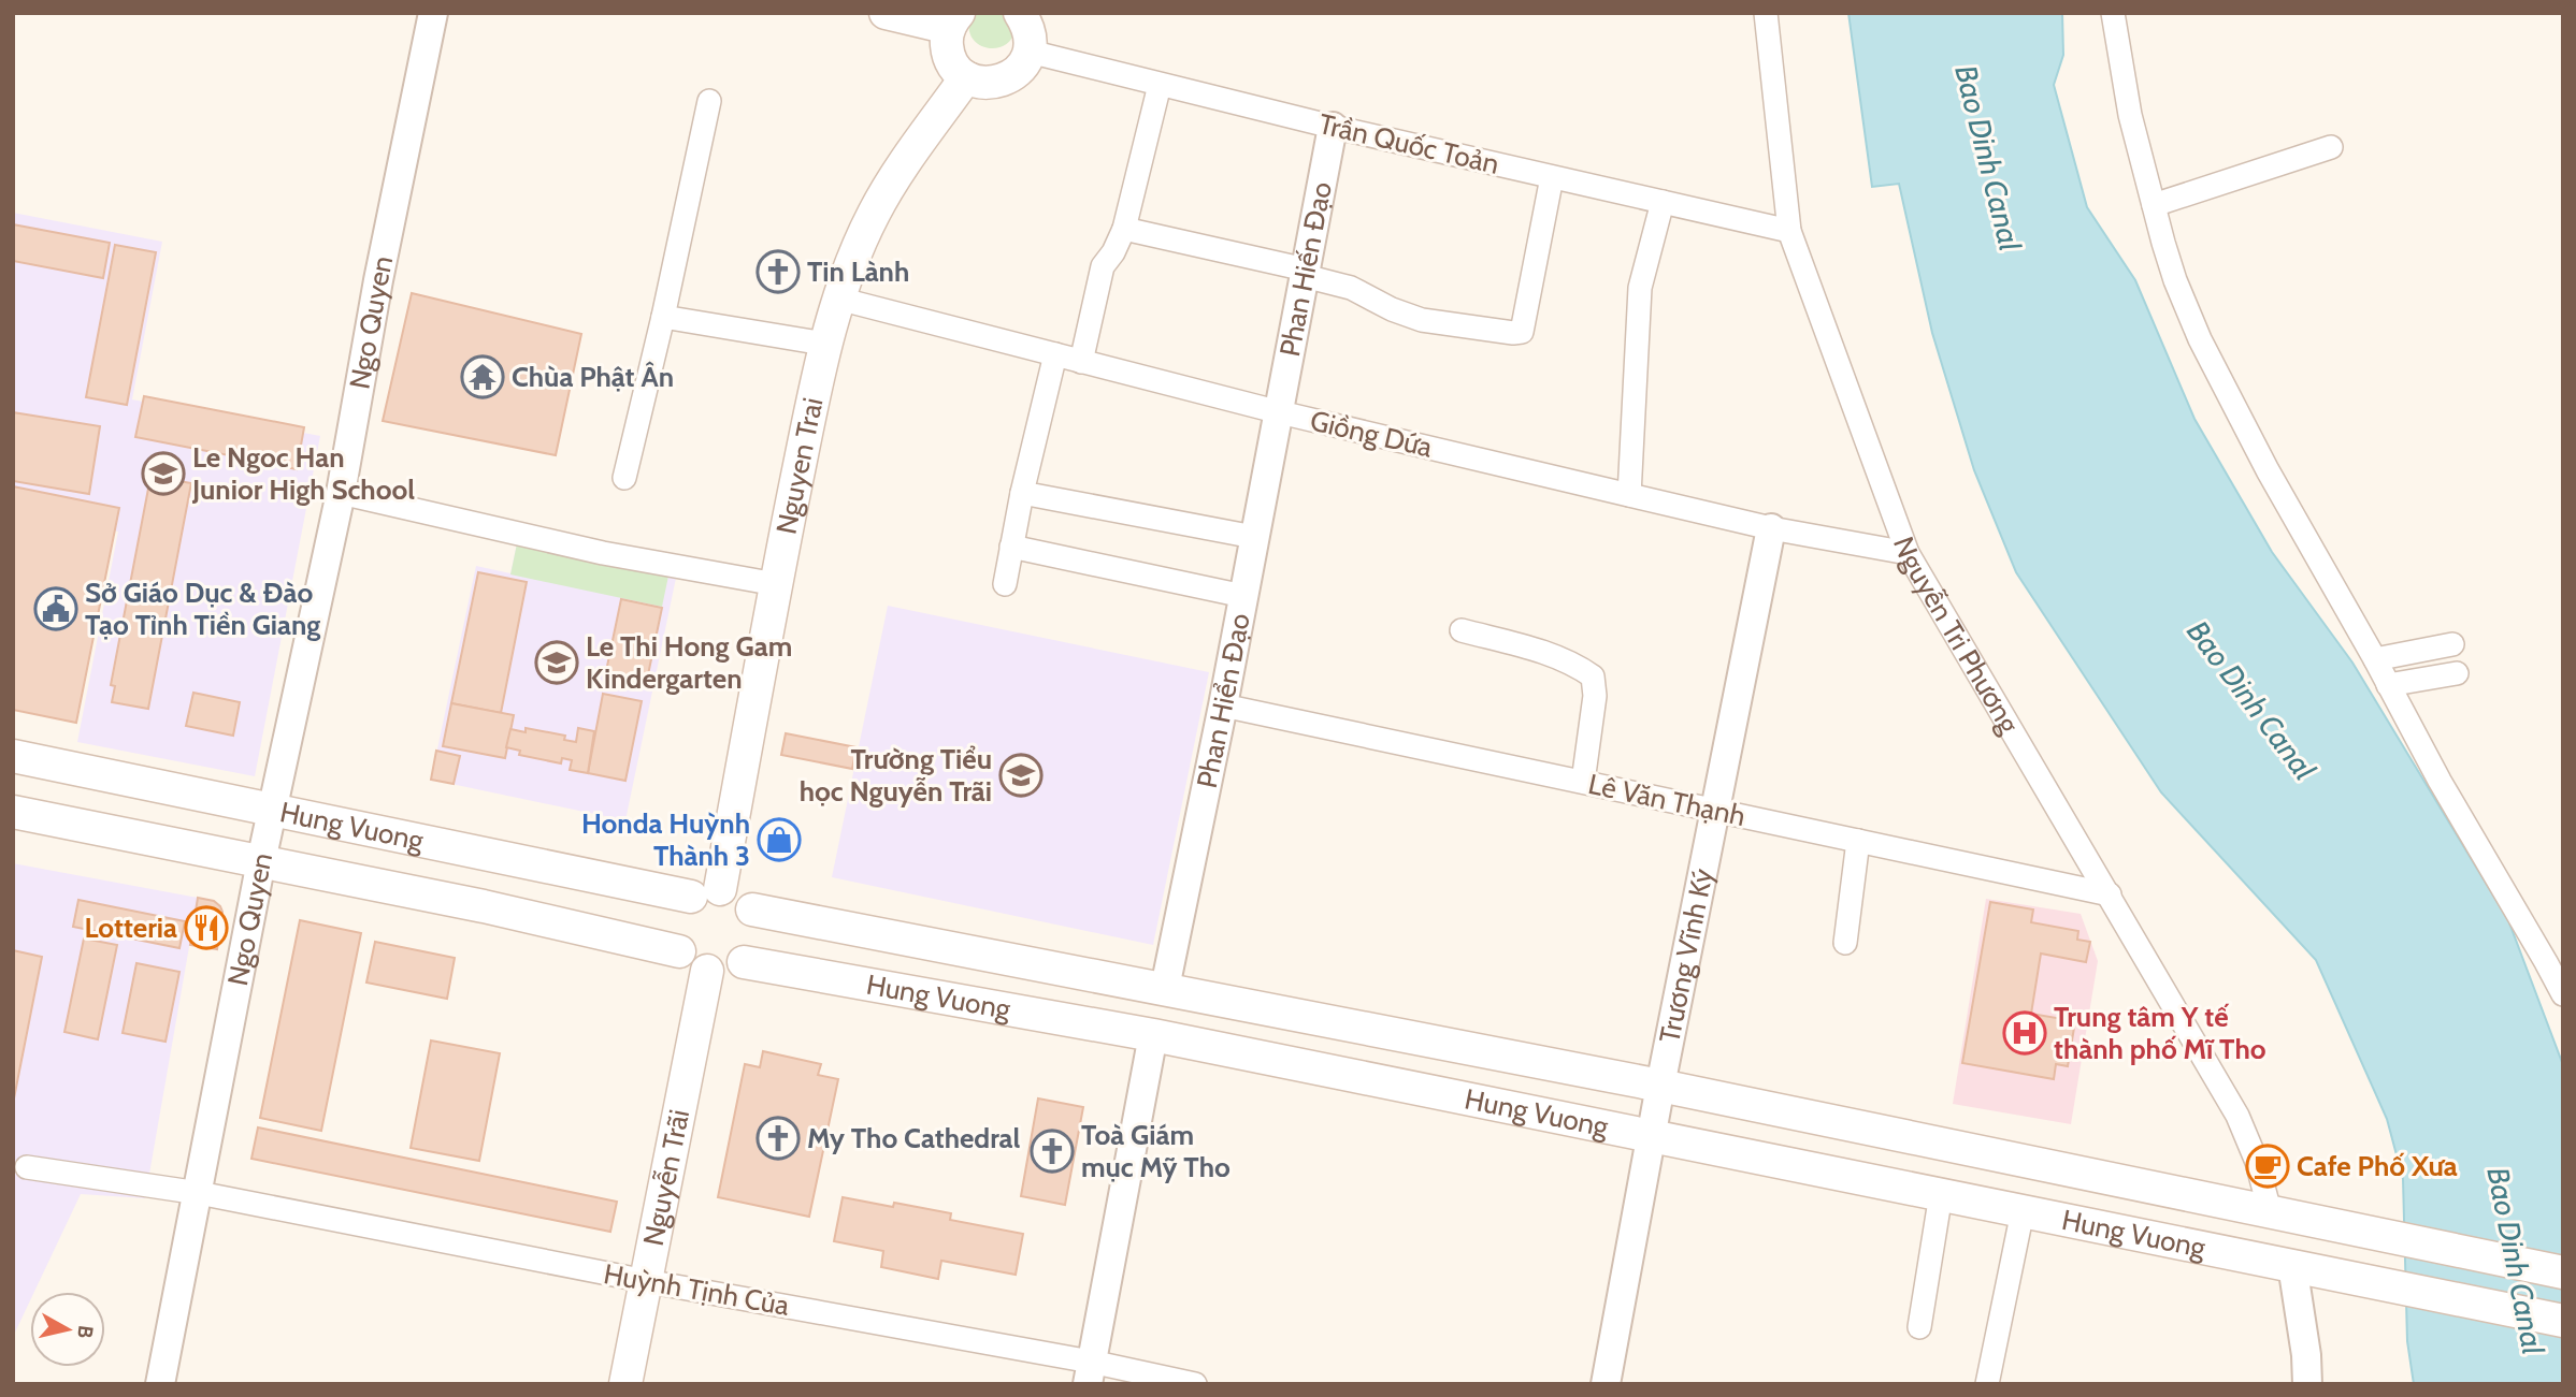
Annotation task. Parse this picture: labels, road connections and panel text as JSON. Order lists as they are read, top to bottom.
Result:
{
  "streets": {
    "main road": ["Nguyen Trai", "Hung Vuong", "Nguyễn Trãi"],
    "street": [
      "Trần Quốc Toản",
      "Phan Hiến Đạo",
      "Ngo Quyen",
      "Giồng Dứa",
      "Nguyễn Tri Phương",
      "Phan Hiển Đạo",
      "Lê Văn Thạnh",
      "Trương Vĩnh Ký",
      "Huỳnh Tịnh Của"
    ]
  },
  "crossings": [
    ["Trần Quốc Toản", "Phan Hiến Đạo"],
    ["Trần Quốc Toản", "Nguyễn Tri Phương"],
    ["Phan Hiến Đạo", "Giồng Dứa"],
    ["Phan Hiến Đạo", "Phan Hiển Đạo"],
    ["Ngo Quyen", "Hung Vuong"],
    ["Ngo Quyen", "Huỳnh Tịnh Của"],
    ["Giồng Dứa", "Nguyen Trai"],
    ["Giồng Dứa", "Nguyễn Tri Phương"],
    ["Giồng Dứa", "Phan Hiển Đạo"],
    ["Giồng Dứa", "Trương Vĩnh Ký"],
    ["Nguyen Trai", "Hung Vuong"],
    ["Nguyen Trai", "Nguyễn Trãi"],
    ["Nguyễn Tri Phương", "Lê Văn Thạnh"],
    ["Nguyễn Tri Phương", "Hung Vuong"],
    ["Phan Hiển Đạo", "Lê Văn Thạnh"],
    ["Phan Hiển Đạo", "Hung Vuong"],
    ["Lê Văn Thạnh", "Trương Vĩnh Ký"],
    ["Hung Vuong", "Trương Vĩnh Ký"],
    ["Hung Vuong", "Nguyễn Trãi"],
    ["Nguyễn Trãi", "Huỳnh Tịnh Của"]
  ],
  "water": ["Bao Dinh Canal"],
  "places": {
    "church": ["Tin Lành", "My Tho Cathedral", "Toà Giám mục Mỹ Tho"],
    "temple": ["Chùa Phật Ân"],
    "school or university": ["Le Ngoc Han Junior High School", "Le Thi Hong Gam Kindergarten", "Trường Tiểu học Nguyễn Trãi"],
    "public building": ["Sở Giáo Dục & Đào Tạo Tỉnh Tiền Giang"],
    "shop": ["Honda Huỳnh Thành 3"],
    "restaurant": ["Lotteria"],
    "hospital": ["Trung tâm Y tế thành phố Mĩ Tho"],
    "cafe": ["Cafe Phố Xưa"]
  },
  "north": "right"
}
